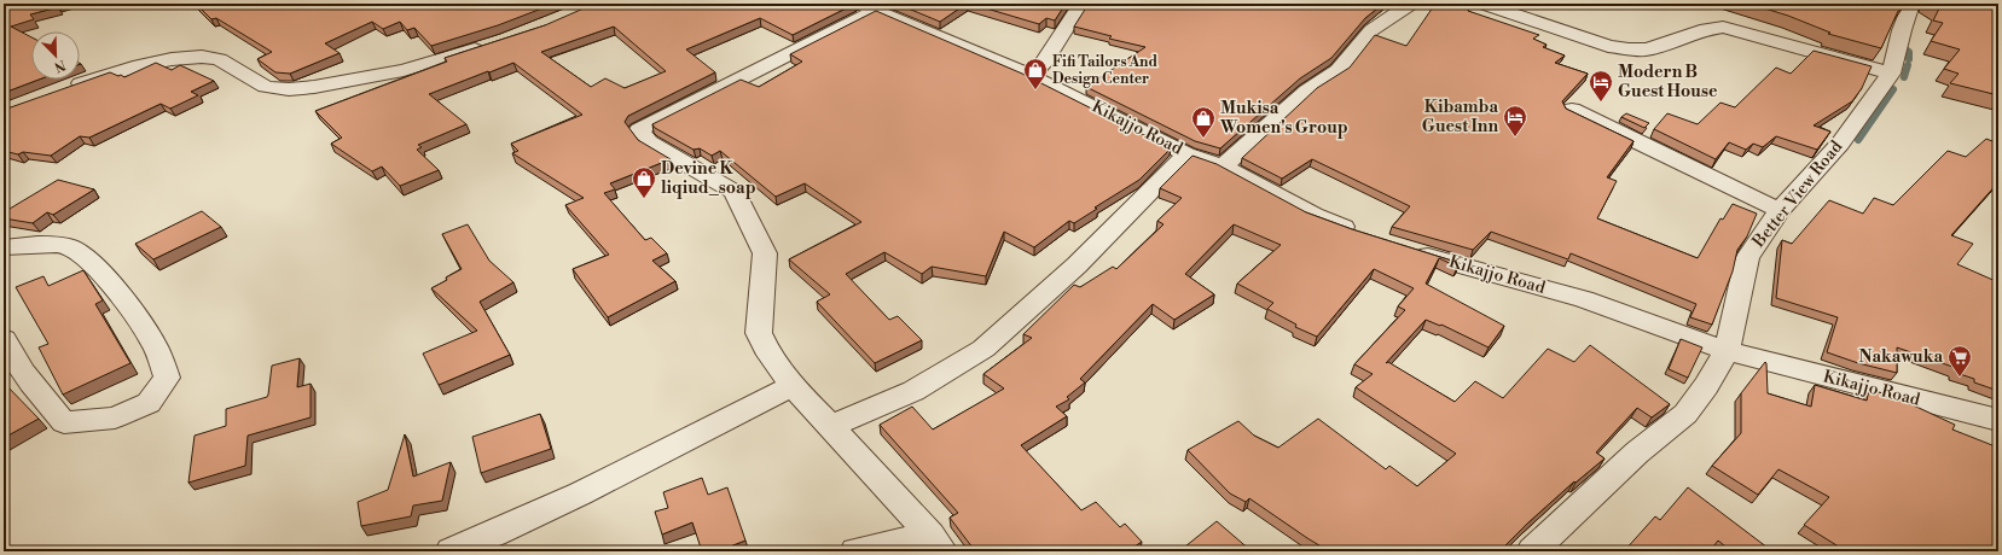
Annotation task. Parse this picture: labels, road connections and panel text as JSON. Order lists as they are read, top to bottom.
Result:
{
  "streets": {
    "street": ["Kikajjo Road", "Better View Road"]
  },
  "crossings": [
    ["Kikajjo Road", "Better View Road"]
  ],
  "places": {
    "shop": ["Fifi Tailors And Design Center", "Mukisa Women's Group", "Devine K liqiud_soap"],
    "hotel": ["Modern B Guest House", "Kibamba Guest Inn"],
    "supermarket": ["Nakawuka"]
  },
  "north": "bottom right"
}
